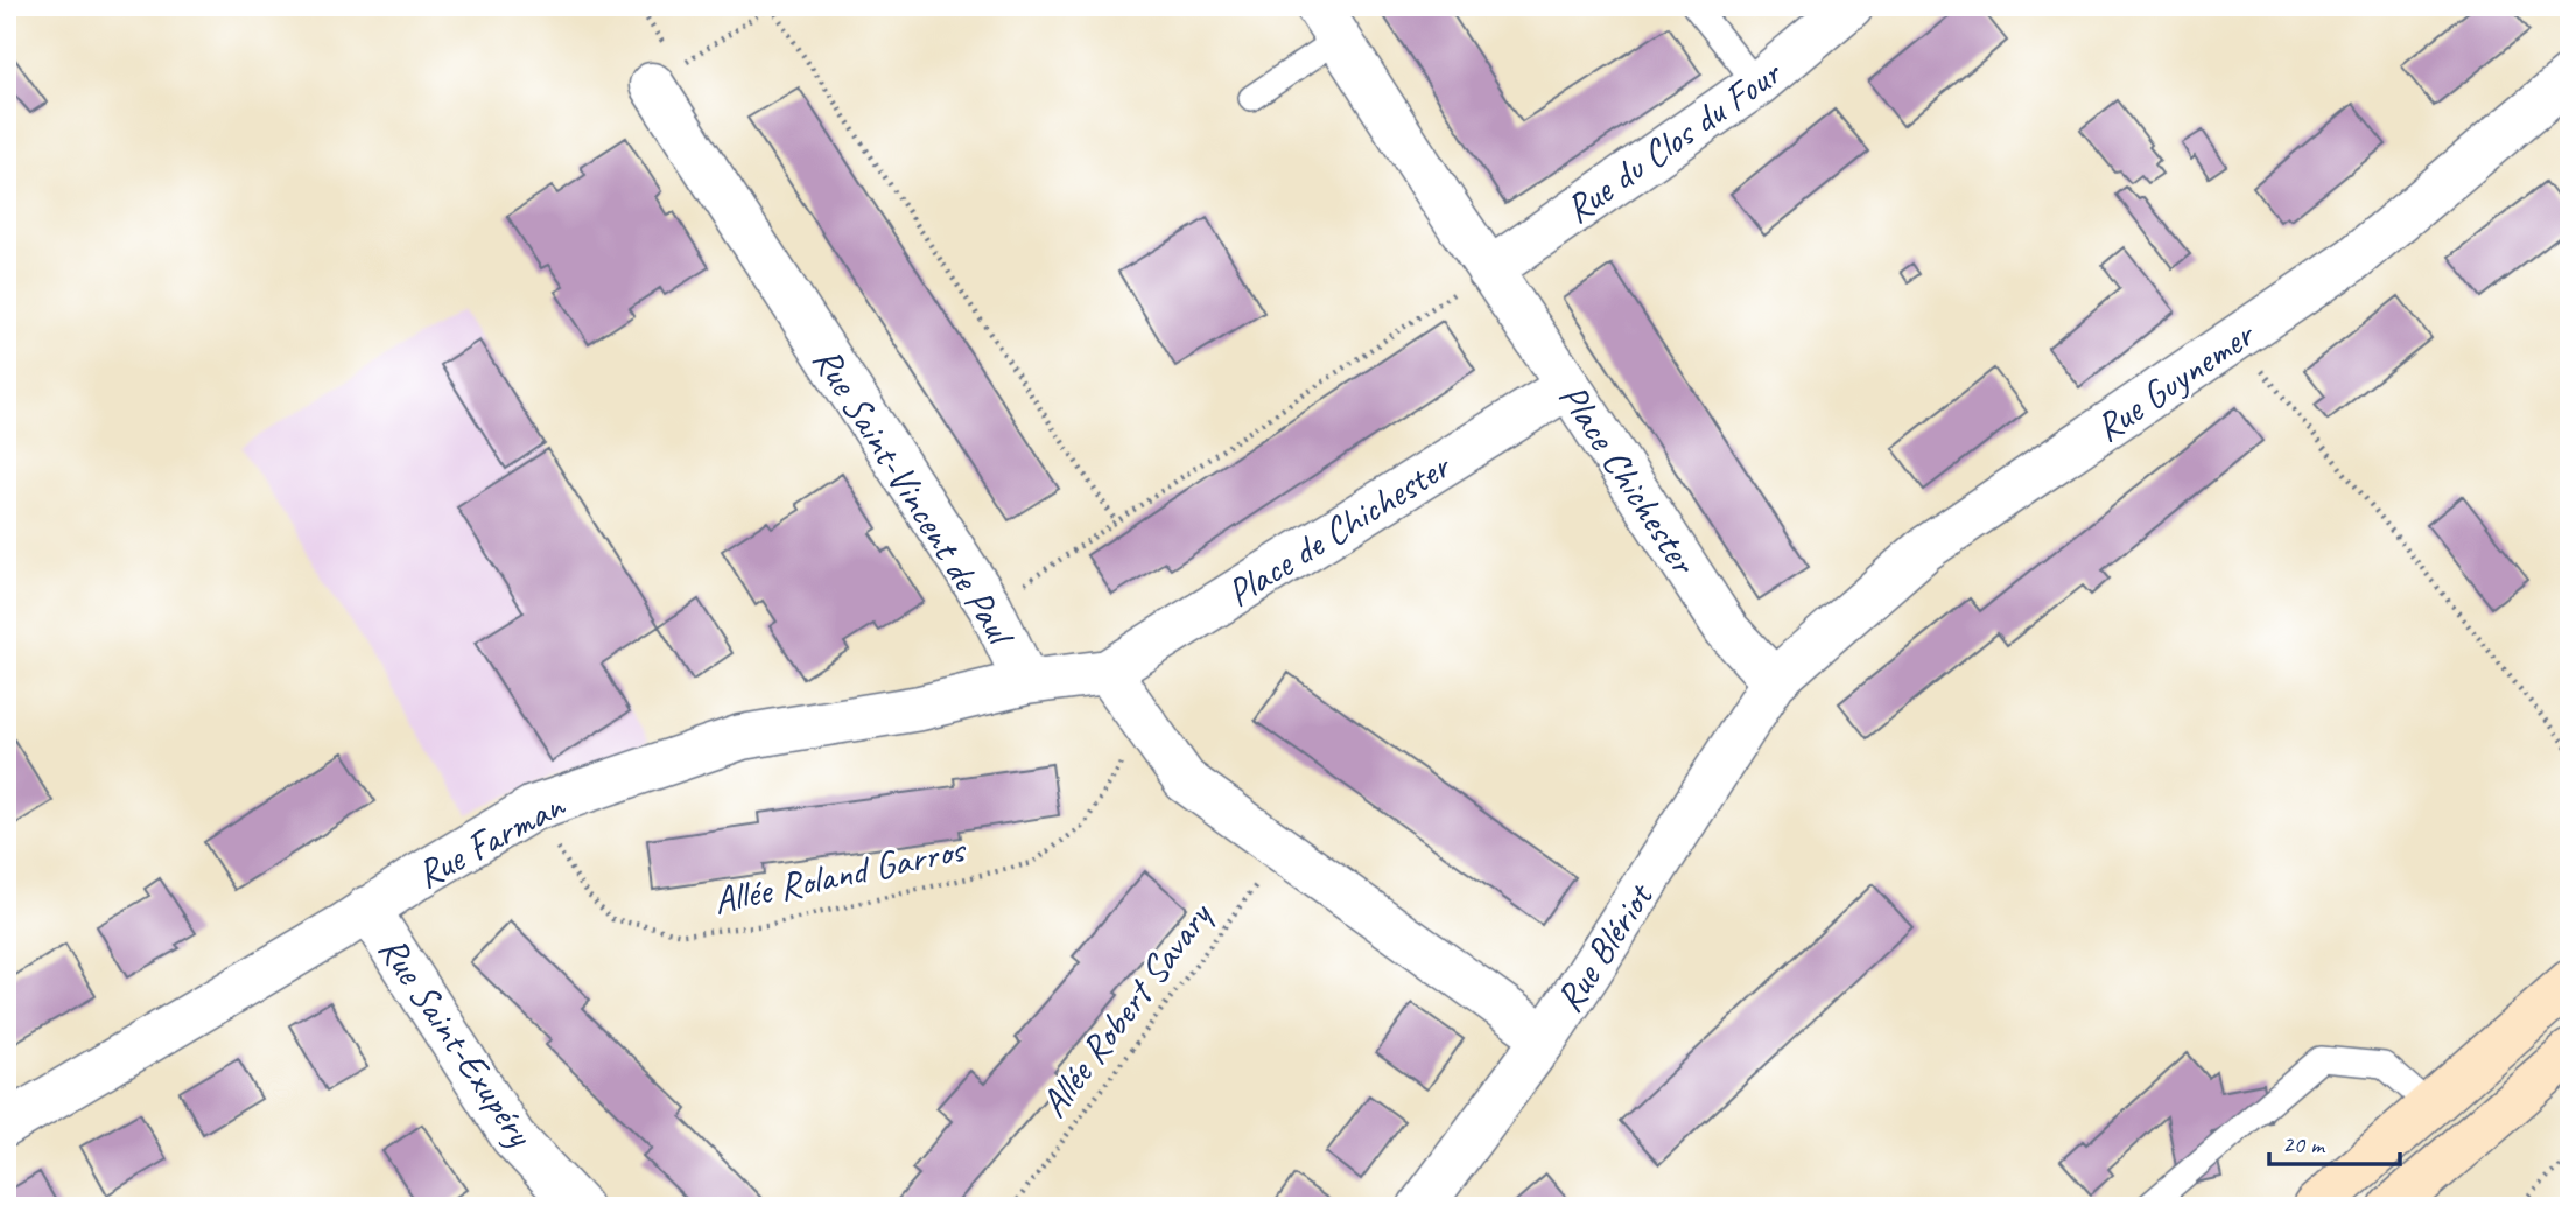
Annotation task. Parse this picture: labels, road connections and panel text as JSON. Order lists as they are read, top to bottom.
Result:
{
  "streets": {
    "street": [
      "Rue du Clos du Four",
      "Rue Guynemer",
      "Place Chichester",
      "Rue Saint-Vincent de Paul",
      "Place de Chichester",
      "Rue Farman",
      "Rue Blériot",
      "Rue Saint-Exupéry"
    ],
    "path": ["Allée Roland Garros", "Allée Robert Savary"]
  },
  "crossings": [
    ["Rue du Clos du Four", "Place Chichester"],
    ["Rue Guynemer", "Place Chichester"],
    ["Rue Guynemer", "Rue Blériot"],
    ["Place Chichester", "Place de Chichester"],
    ["Place Chichester", "Rue Blériot"],
    ["Rue Saint-Vincent de Paul", "Place de Chichester"],
    ["Rue Saint-Vincent de Paul", "Rue Farman"],
    ["Rue Farman", "Allée Roland Garros"],
    ["Rue Farman", "Rue Saint-Exupéry"]
  ],
  "scale_bar": "20 m"
}
